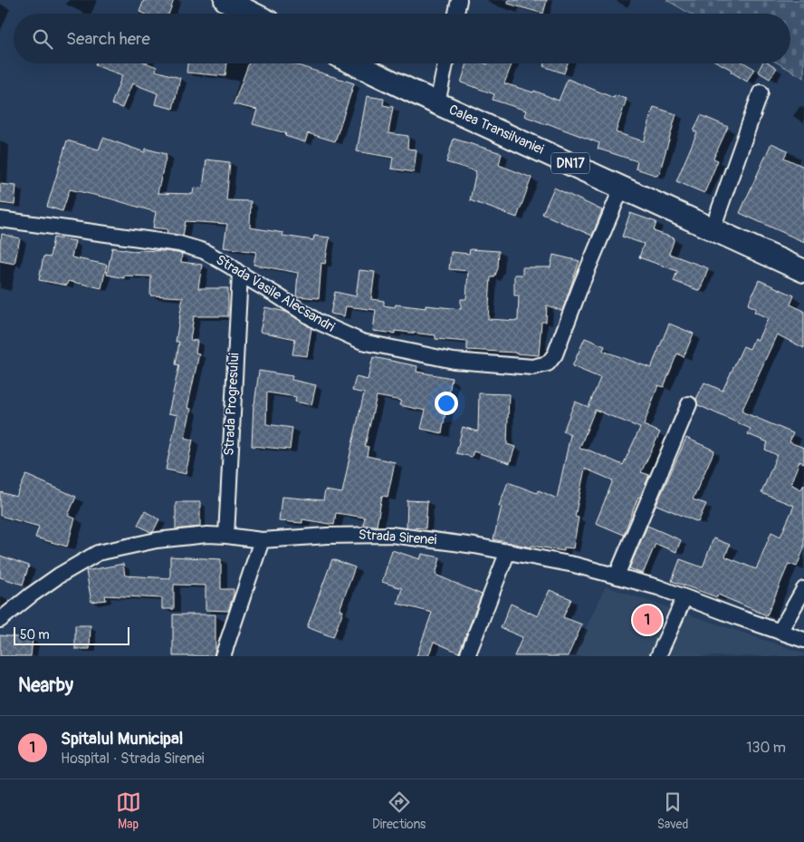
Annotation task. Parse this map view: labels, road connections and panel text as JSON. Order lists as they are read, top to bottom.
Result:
{
  "streets": {
    "highway": ["Calea Transilvaniei", "DN17"],
    "street": ["Strada Vasile Alecsandri", "Strada Progresului", "Strada Sirenei"]
  },
  "crossings": [
    ["Calea Transilvaniei", "Strada Vasile Alecsandri"],
    ["Strada Vasile Alecsandri", "Strada Progresului"],
    ["Strada Progresului", "Strada Sirenei"]
  ],
  "scale_bar": "50 m",
  "page": {
    "search": "Search here",
    "pins": "1",
    "scale": "50 m",
    "heading": "Nearby",
    "list": [
      {
        "mark": "1",
        "name": "Spitalul Municipal",
        "note": "Hospital · Strada Sirenei",
        "value": "130 m"
      }
    ],
    "nav": ["Map", "Directions", "Saved"]
  }
}
